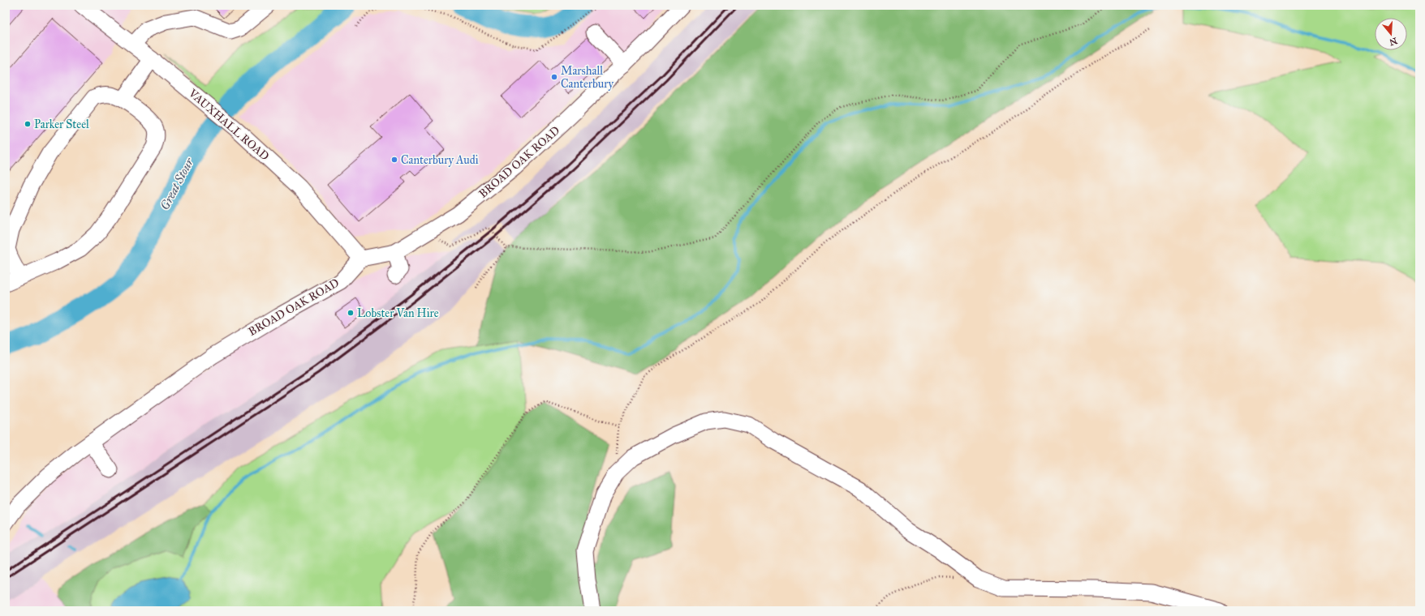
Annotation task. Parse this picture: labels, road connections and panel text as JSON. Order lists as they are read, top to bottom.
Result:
{
  "streets": {
    "street": ["VAUXHALL ROAD", "BROAD OAK ROAD"]
  },
  "crossings": [
    ["VAUXHALL ROAD", "BROAD OAK ROAD"]
  ],
  "water": ["Great Stour"],
  "places": [
    "Marshall Canterbury",
    "Parker Steel",
    "Canterbury Audi",
    "Lobster Van Hire"
  ],
  "north": "bottom"
}
